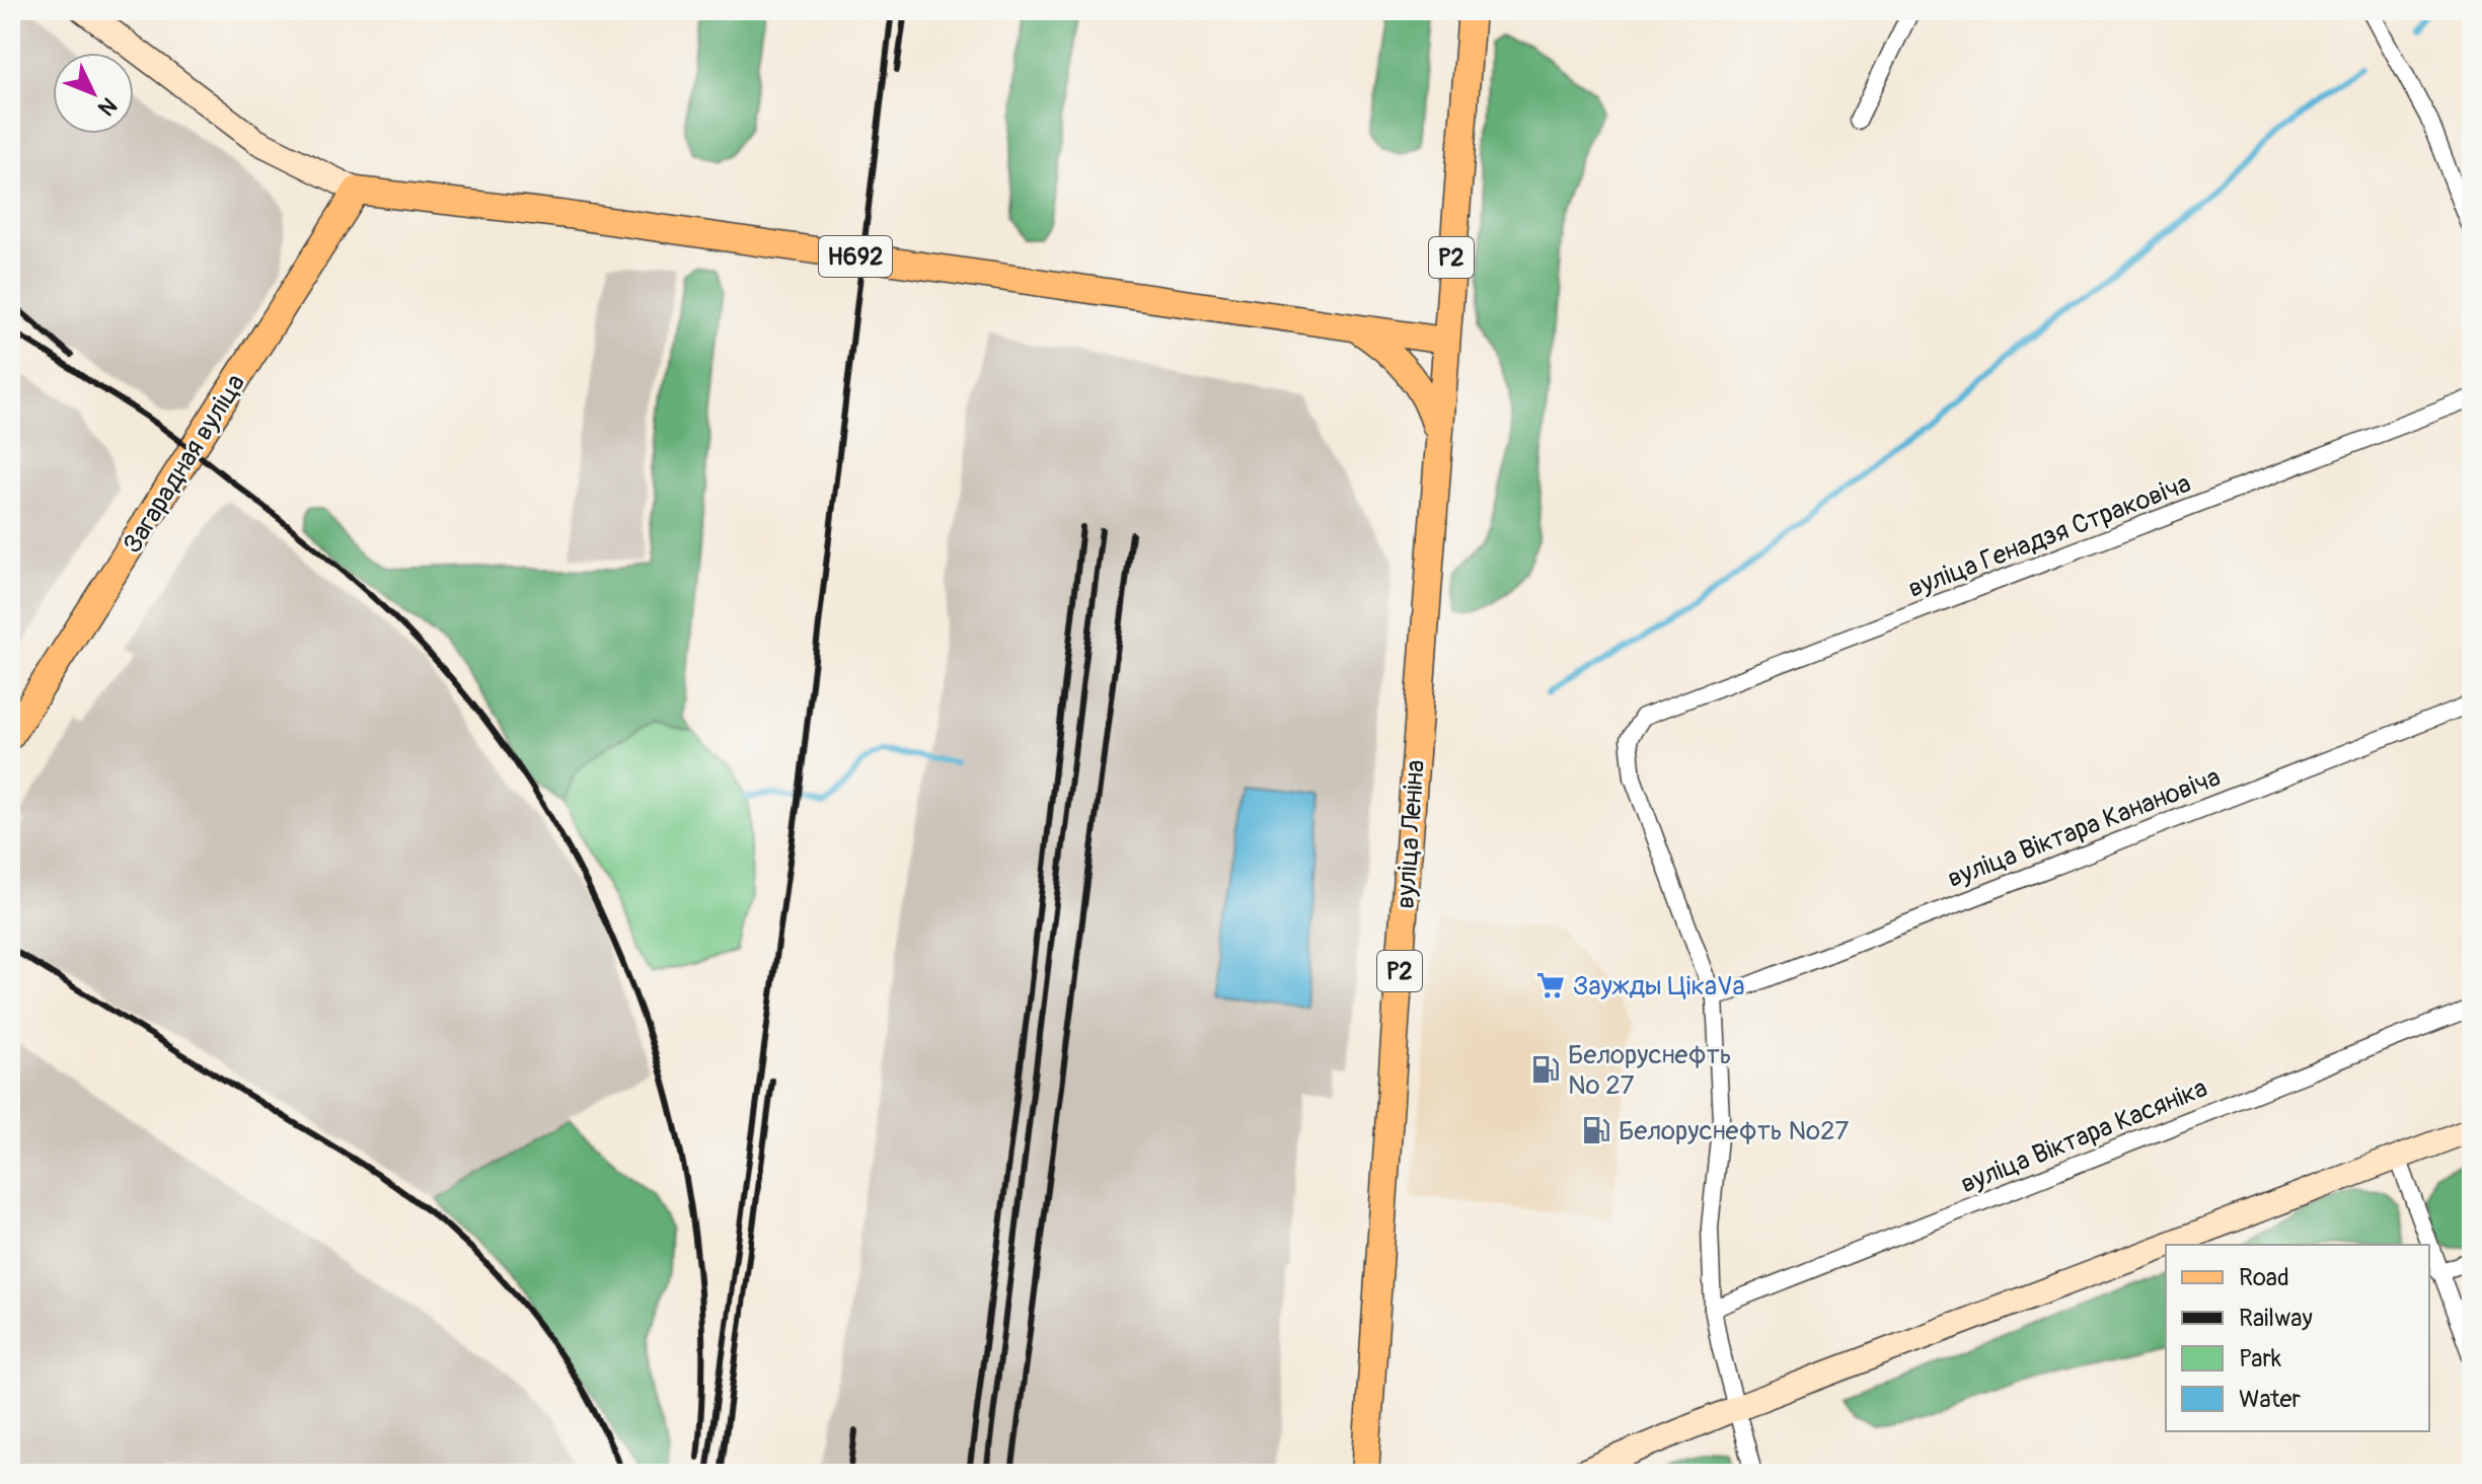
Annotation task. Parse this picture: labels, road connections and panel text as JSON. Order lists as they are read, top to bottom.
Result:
{
  "streets": {
    "main road": [
      "Н692",
      "Р2",
      "Загарадная вуліца",
      "вуліца Леніна"
    ],
    "street": ["вуліца Генадзя Страковіча", "вуліца Віктара Канановіча", "вуліца Віктара Касяніка"]
  },
  "crossings": [
    ["Н692", "Р2"],
    ["Н692", "Загарадная вуліца"],
    ["Н692", "вуліца Леніна"],
    ["Р2", "вуліца Леніна"],
    ["вуліца Генадзя Страковіча", "вуліца Віктара Канановіча"]
  ],
  "places": {
    "supermarket": ["Заужды ЦікаVа"],
    "fuel station": ["Белоруснефть № 27", "Белоруснефть №27"]
  },
  "legend": [
    "Road",
    "Railway",
    "Park",
    "Water"
  ],
  "north": "bottom right"
}
